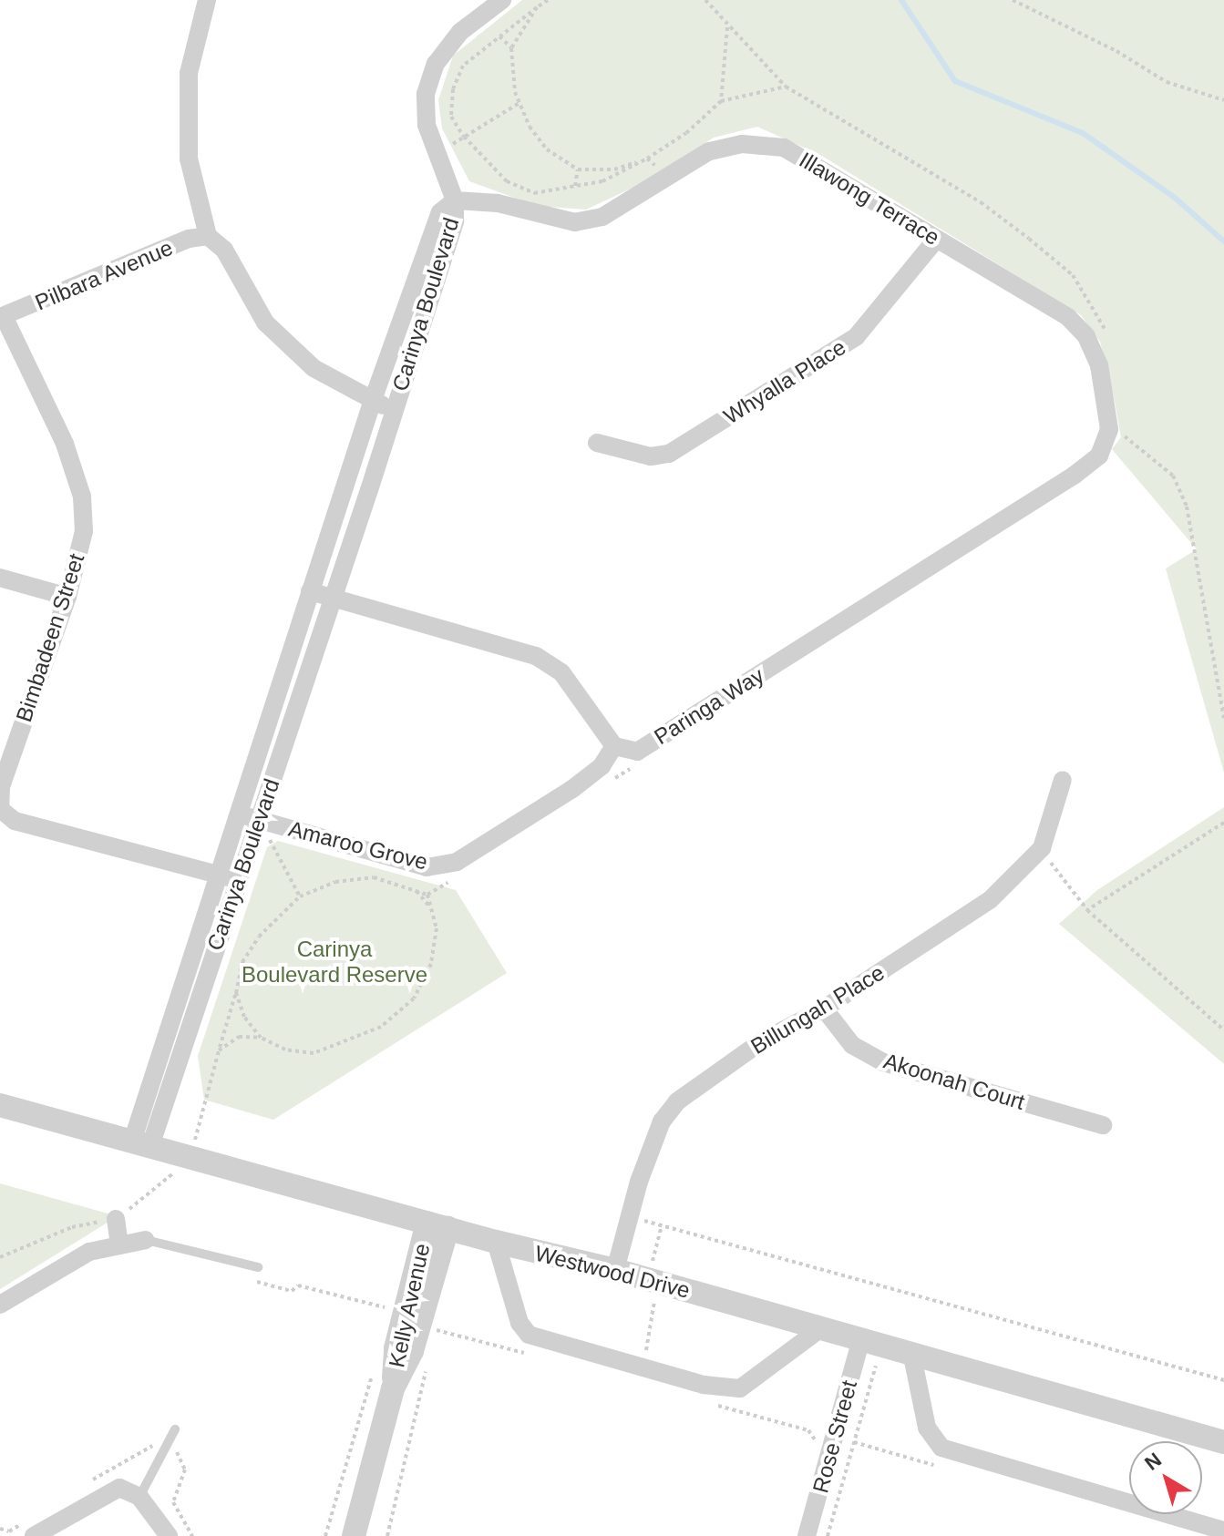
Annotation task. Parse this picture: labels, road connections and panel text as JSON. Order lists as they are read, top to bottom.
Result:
{
  "streets": {
    "street": [
      "Illawong Terrace",
      "Pilbara Avenue",
      "Carinya Boulevard",
      "Whyalla Place",
      "Bimbadeen Street",
      "Paringa Way",
      "Amaroo Grove",
      "Billungah Place",
      "Akoonah Court",
      "Westwood Drive",
      "Kelly Avenue",
      "Rose Street"
    ]
  },
  "crossings": [
    ["Illawong Terrace", "Carinya Boulevard"],
    ["Illawong Terrace", "Whyalla Place"],
    ["Illawong Terrace", "Paringa Way"],
    ["Pilbara Avenue", "Bimbadeen Street"],
    ["Carinya Boulevard", "Bimbadeen Street"],
    ["Carinya Boulevard", "Amaroo Grove"],
    ["Carinya Boulevard", "Westwood Drive"],
    ["Paringa Way", "Amaroo Grove"],
    ["Billungah Place", "Akoonah Court"],
    ["Billungah Place", "Westwood Drive"],
    ["Westwood Drive", "Kelly Avenue"],
    ["Westwood Drive", "Rose Street"]
  ],
  "parks": ["Carinya Boulevard Reserve"],
  "north": "top left"
}
